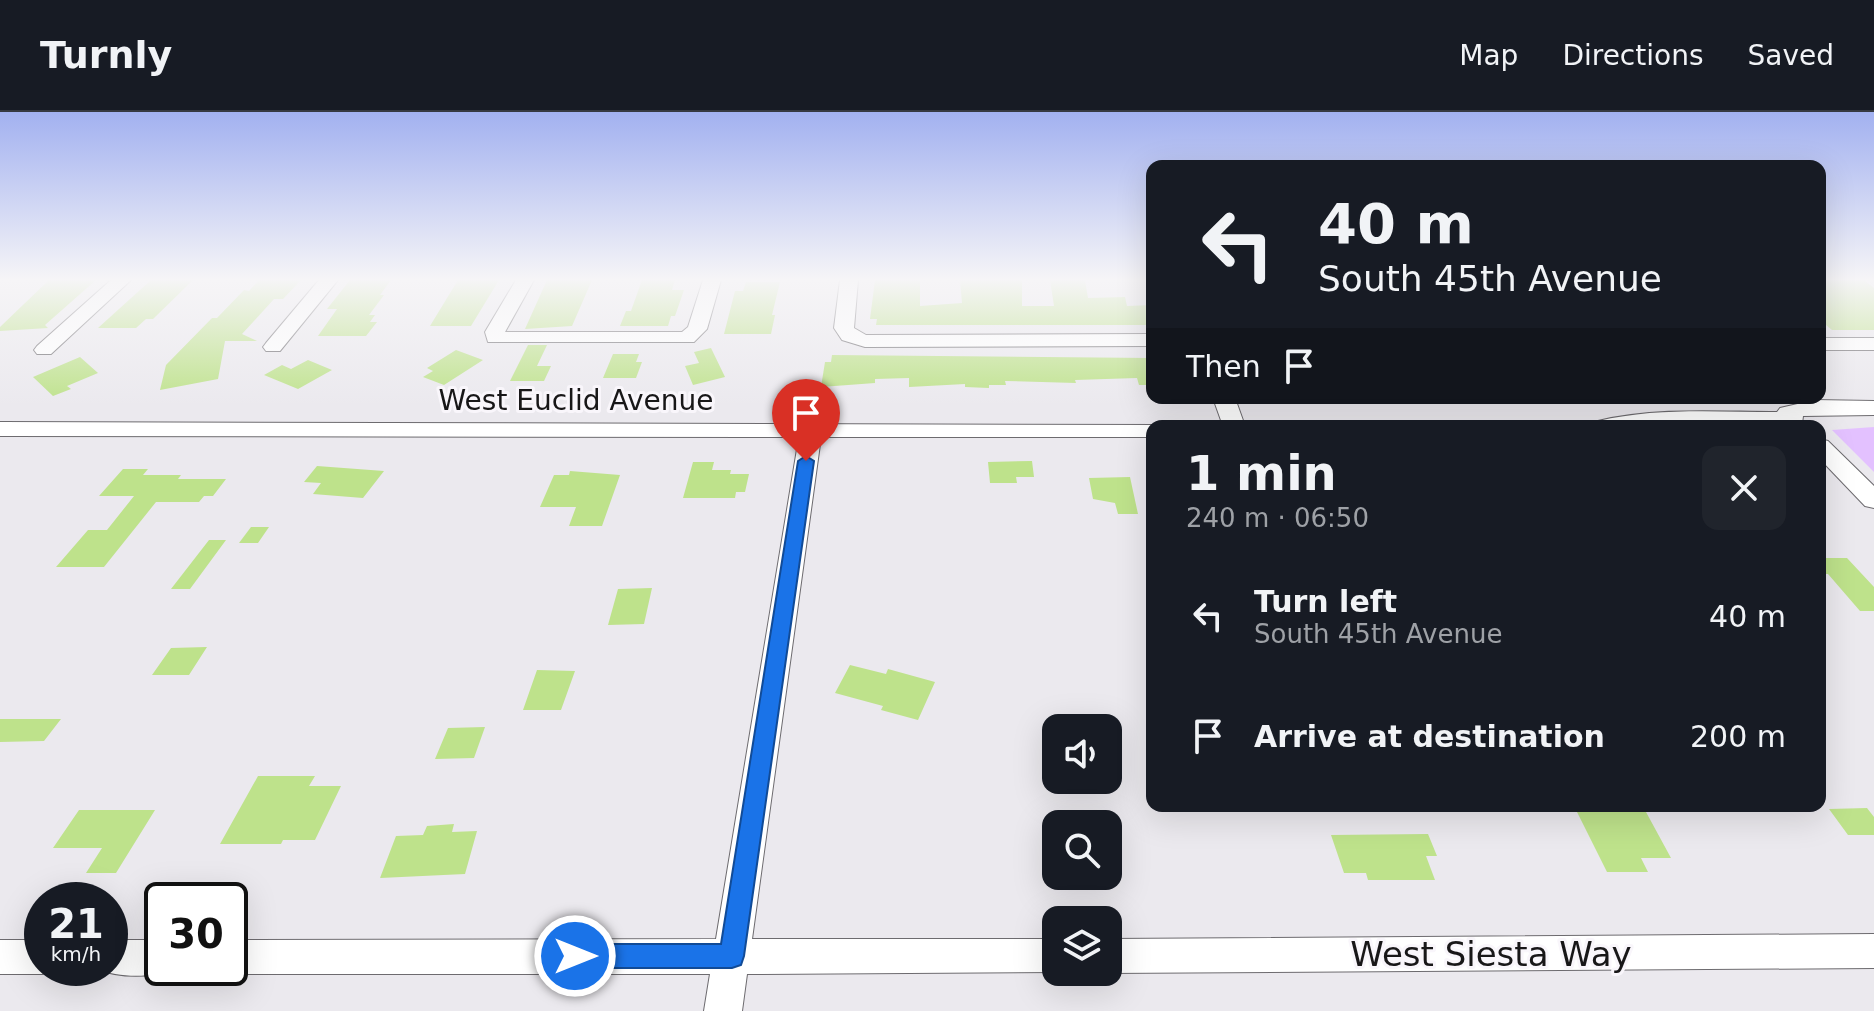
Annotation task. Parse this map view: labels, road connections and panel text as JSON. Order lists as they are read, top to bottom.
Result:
{
  "streets": {
    "street": ["West Euclid Avenue", "West Siesta Way"]
  },
  "page": {
    "header": "Turnly",
    "nav": ["Map", "Directions", "Saved"],
    "turn": ["40 m", "South 45th Avenue"],
    "then": "Then",
    "heading": ["1 min", "240 m · 06:50"],
    "list": [
      {
        "name": "Turn left",
        "note": "South 45th Avenue",
        "value": "40 m"
      },
      {
        "name": "Arrive at destination",
        "value": "200 m"
      }
    ],
    "speed": "21 km/h",
    "limit": "30"
  }
}
